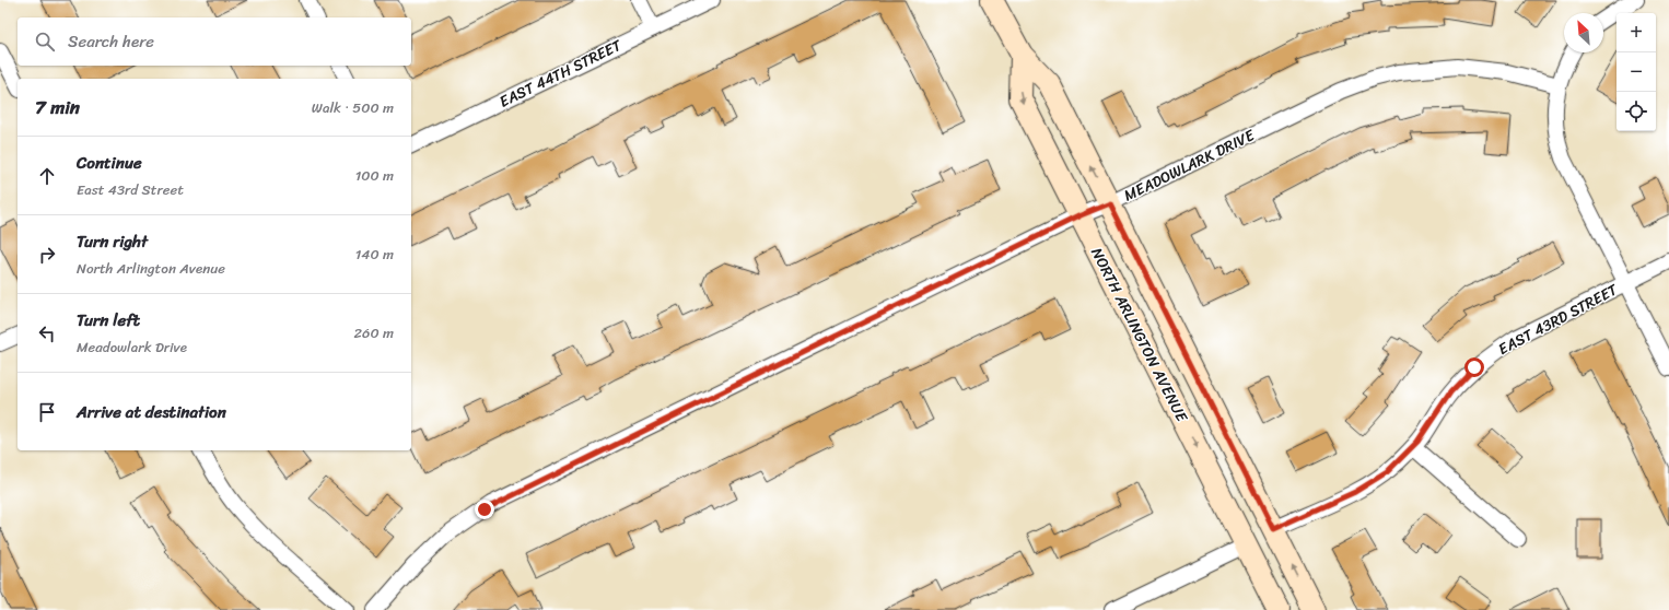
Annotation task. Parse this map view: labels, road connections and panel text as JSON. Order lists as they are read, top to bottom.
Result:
{
  "streets": {
    "main road": ["NORTH ARLINGTON AVENUE"],
    "street": ["EAST 44TH STREET", "MEADOWLARK DRIVE", "EAST 43RD STREET"]
  },
  "crossings": [
    ["MEADOWLARK DRIVE", "NORTH ARLINGTON AVENUE"],
    ["EAST 43RD STREET", "NORTH ARLINGTON AVENUE"]
  ],
  "north": "top left",
  "page": {
    "map_buttons": ["+", "−"],
    "search": "Search here",
    "heading": ["7 min", "Walk · 500 m"],
    "list": [
      ["Continue", "East 43rd Street", "100 m"],
      ["Turn right", "North Arlington Avenue", "140 m"],
      ["Turn left", "Meadowlark Drive", "260 m"],
      "Arrive at destination"
    ]
  }
}
